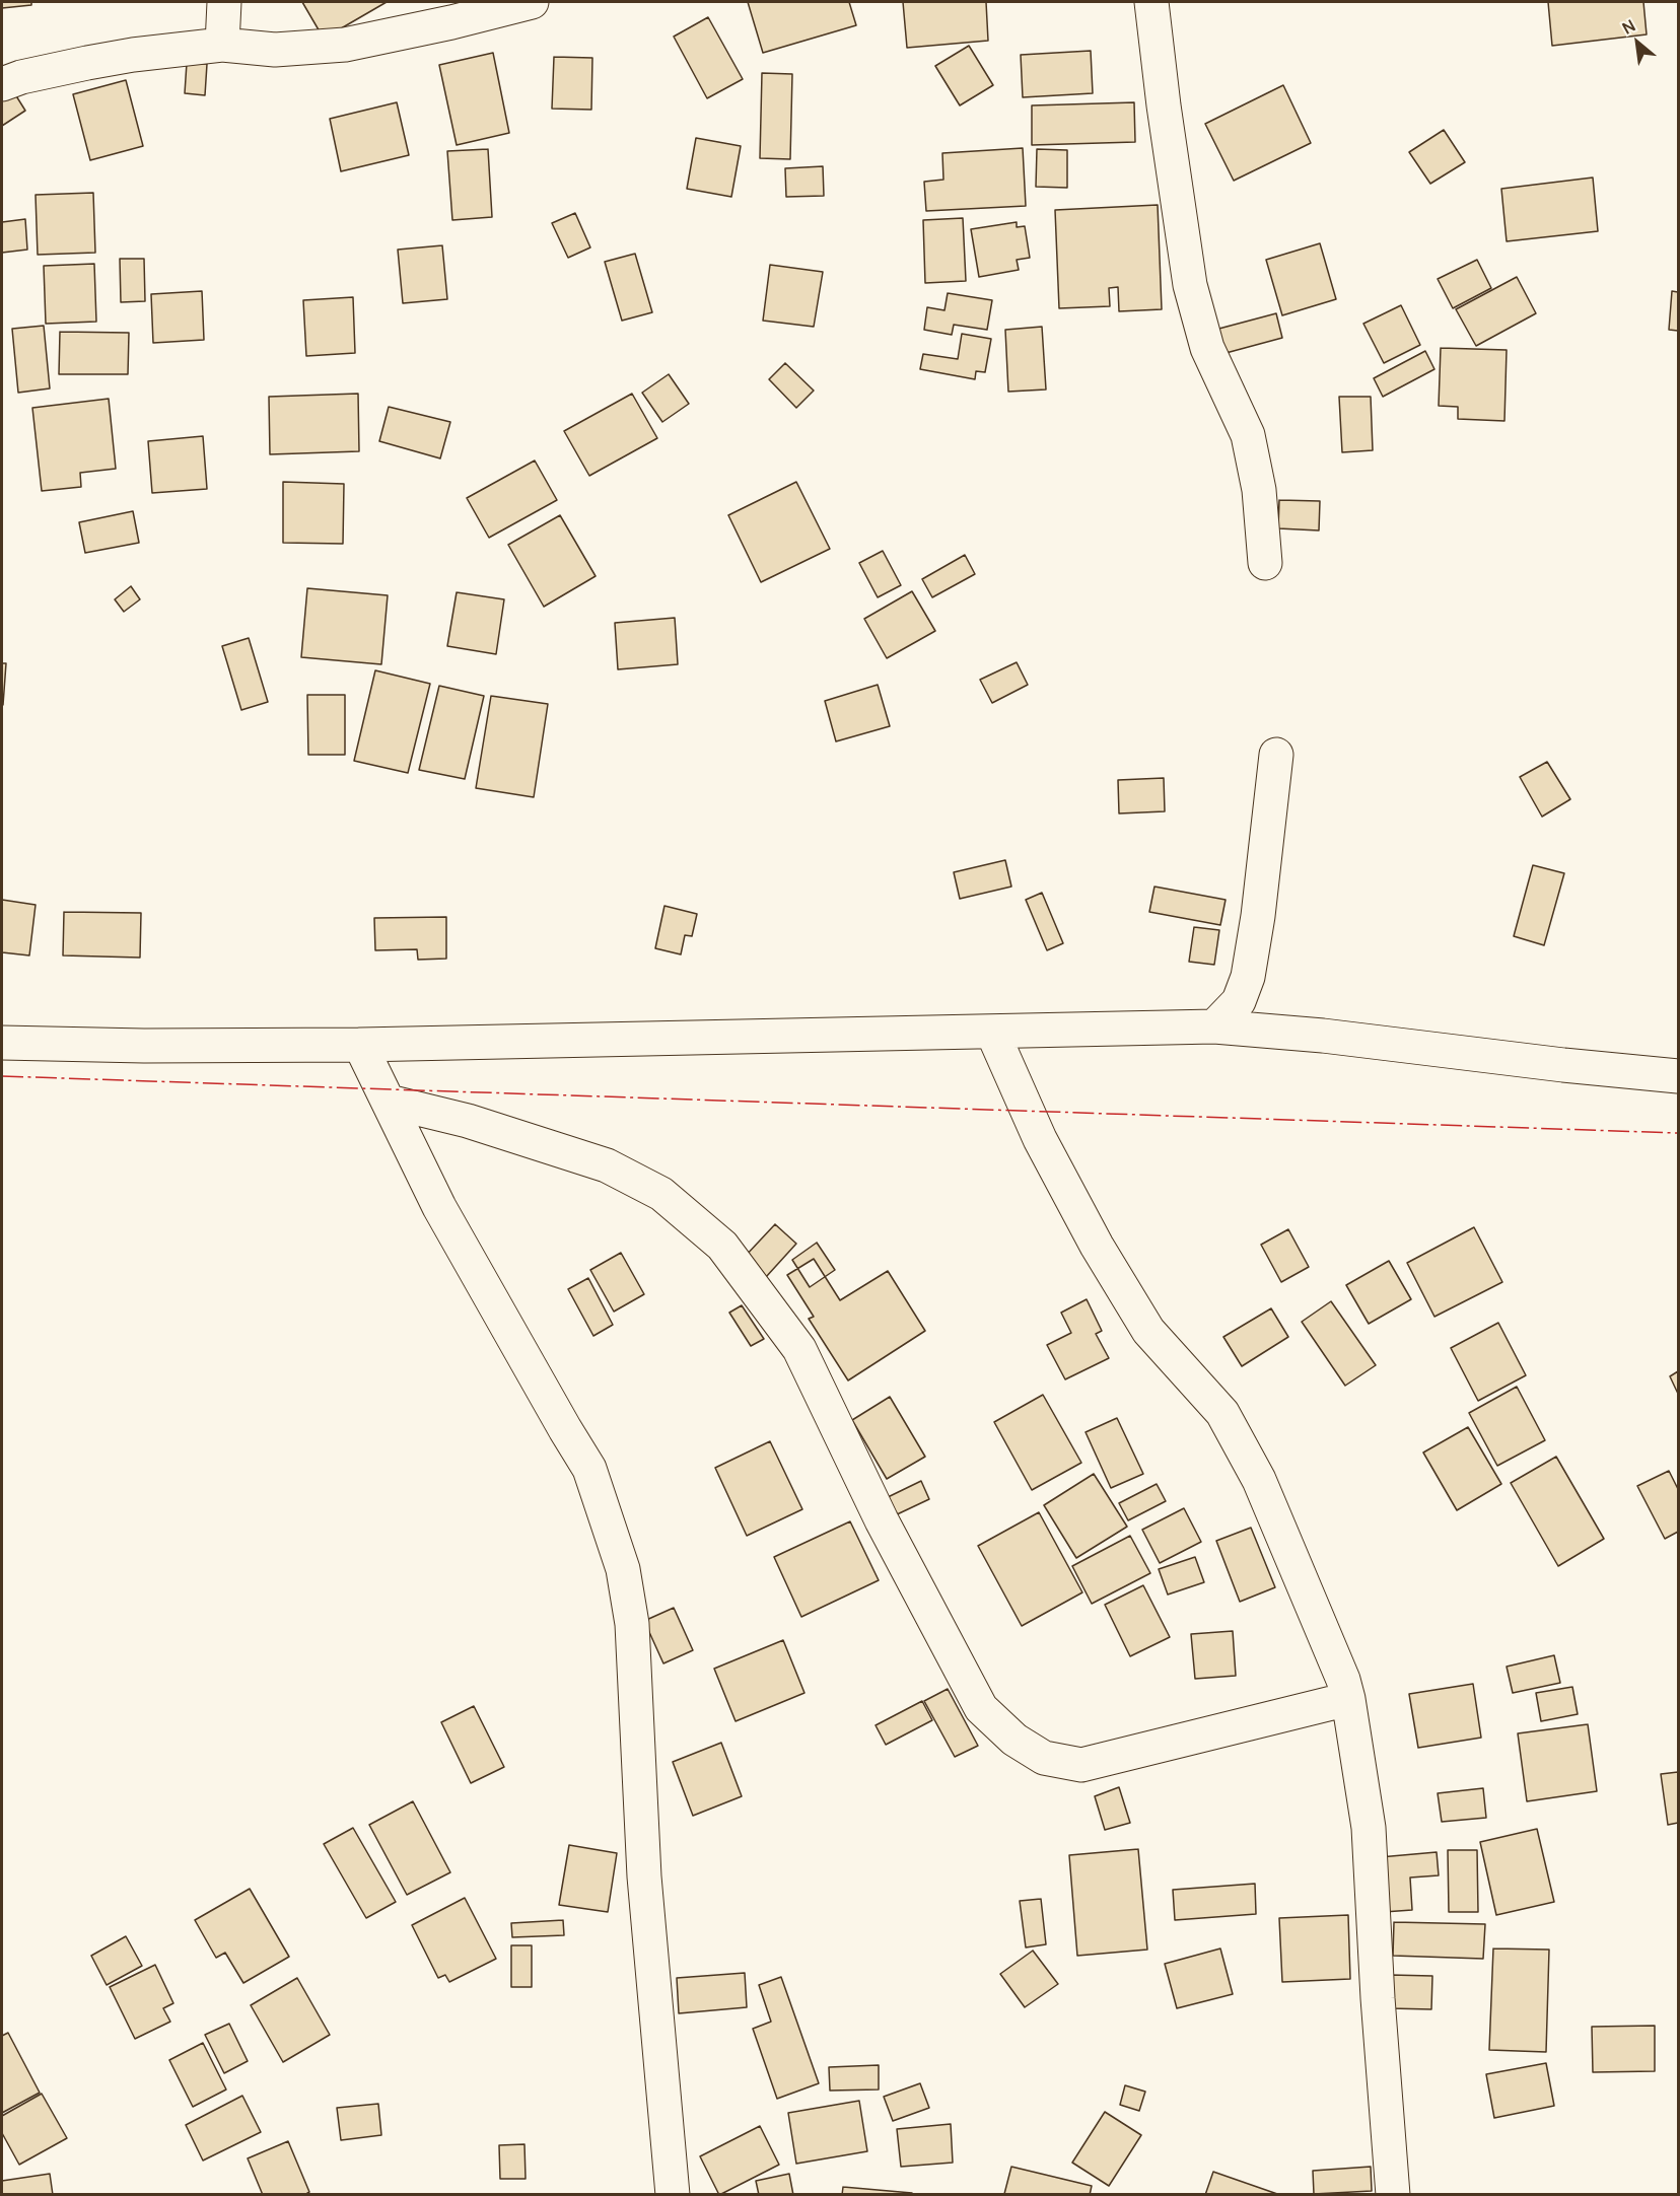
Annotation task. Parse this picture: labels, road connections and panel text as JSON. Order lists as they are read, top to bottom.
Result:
{
  "north": "top left"
}
